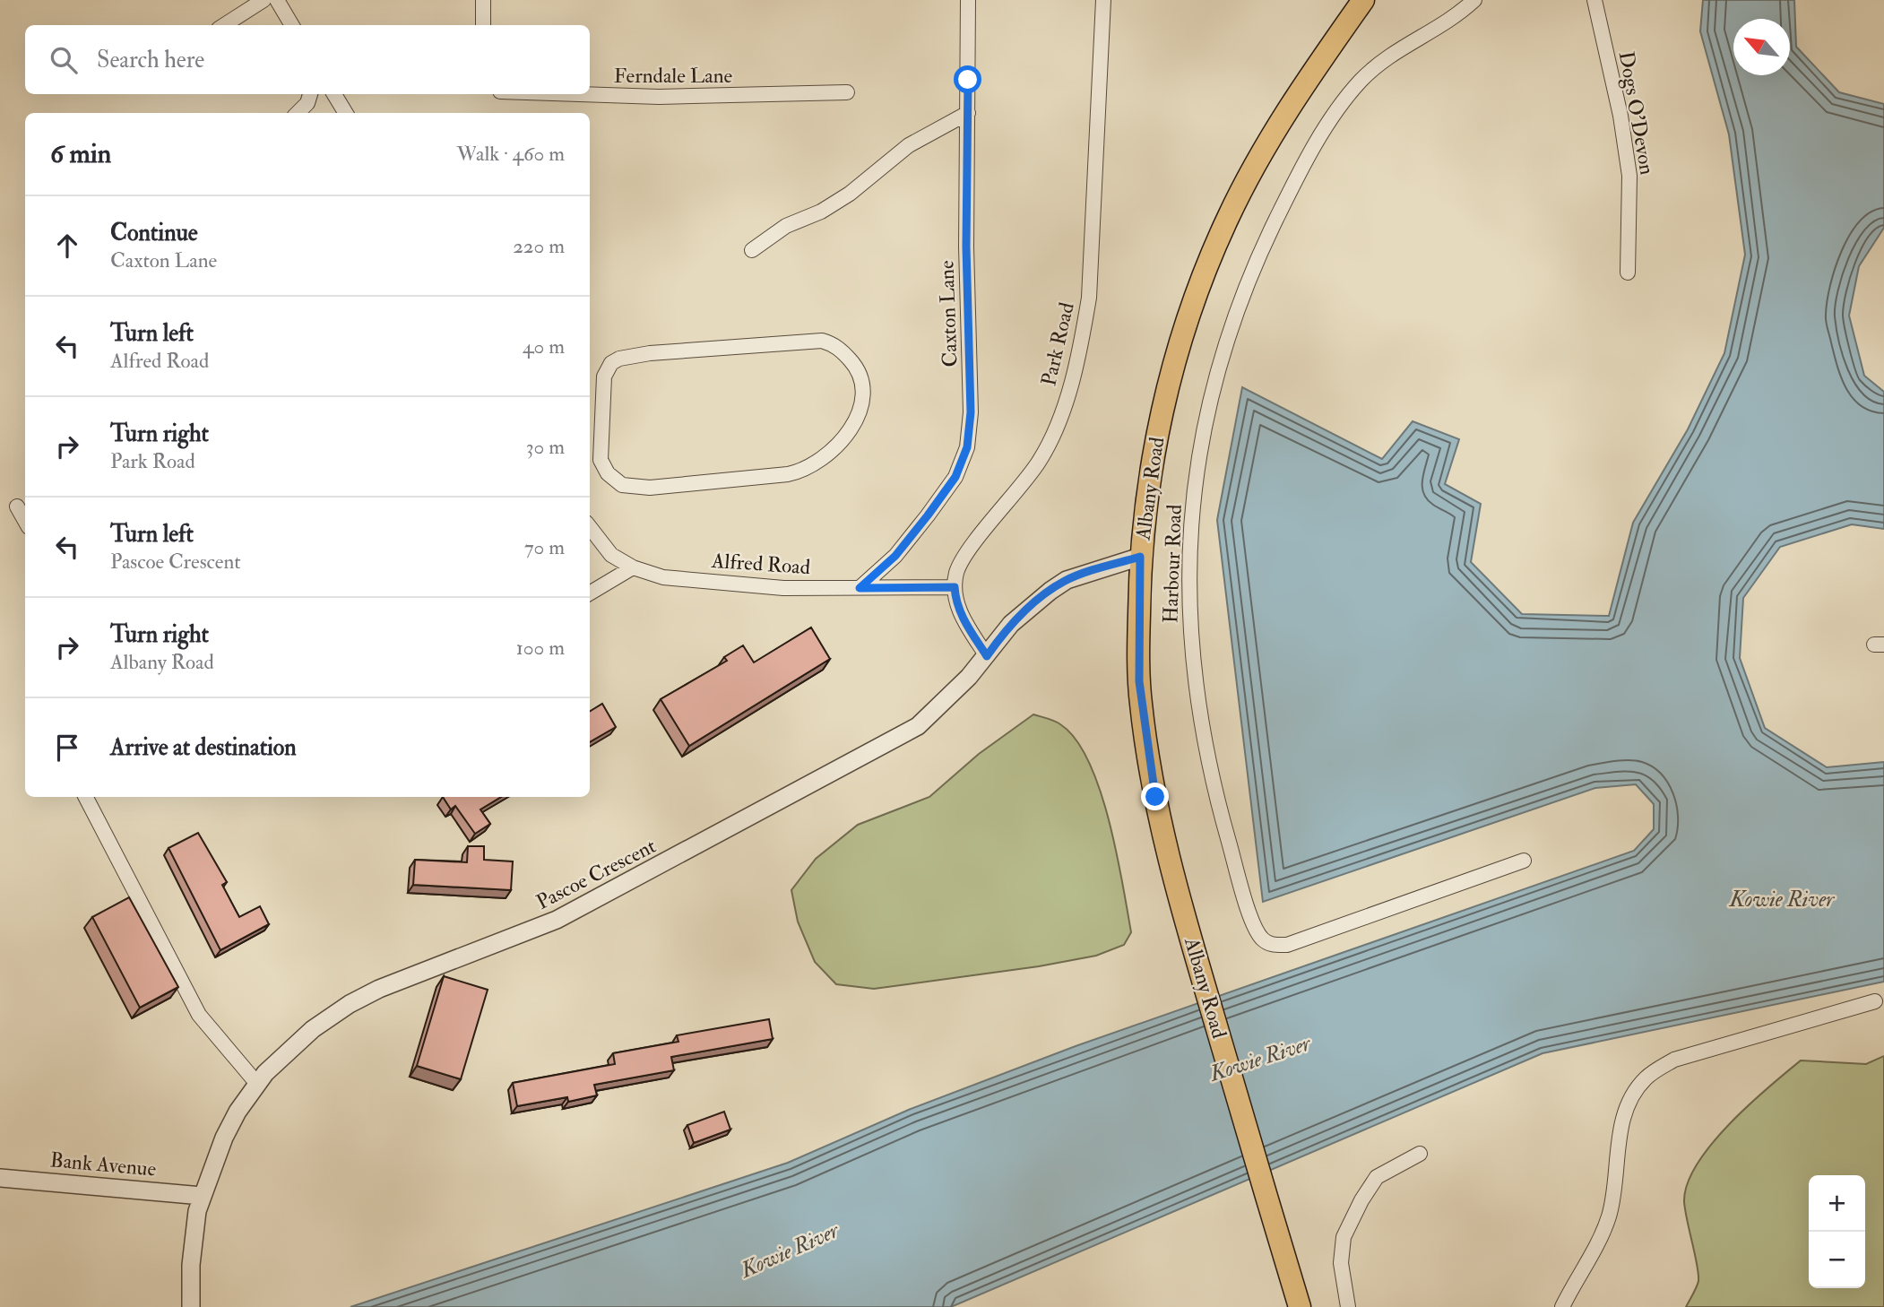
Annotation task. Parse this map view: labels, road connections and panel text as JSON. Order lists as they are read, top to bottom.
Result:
{
  "streets": {
    "main road": ["Albany Road"],
    "street": [
      "Ferndale Lane",
      "Dogs O'Devon",
      "Caxton Lane",
      "Park Road",
      "Alfred Road",
      "Harbour Road",
      "Pascoe Crescent",
      "Bank Avenue"
    ]
  },
  "crossings": [
    ["Caxton Lane", "Alfred Road"],
    ["Park Road", "Alfred Road"],
    ["Albany Road", "Pascoe Crescent"],
    ["Pascoe Crescent", "Bank Avenue"]
  ],
  "water": ["Kowie River"],
  "north": "top left",
  "page": {
    "search": "Search here",
    "heading": ["6 min", "Walk · 460 m"],
    "list": [
      ["Continue", "Caxton Lane", "220 m"],
      ["Turn left", "Alfred Road", "40 m"],
      ["Turn right", "Park Road", "30 m"],
      ["Turn left", "Pascoe Crescent", "70 m"],
      ["Turn right", "Albany Road", "100 m"],
      "Arrive at destination"
    ],
    "map_buttons": ["+", "−"]
  }
}
